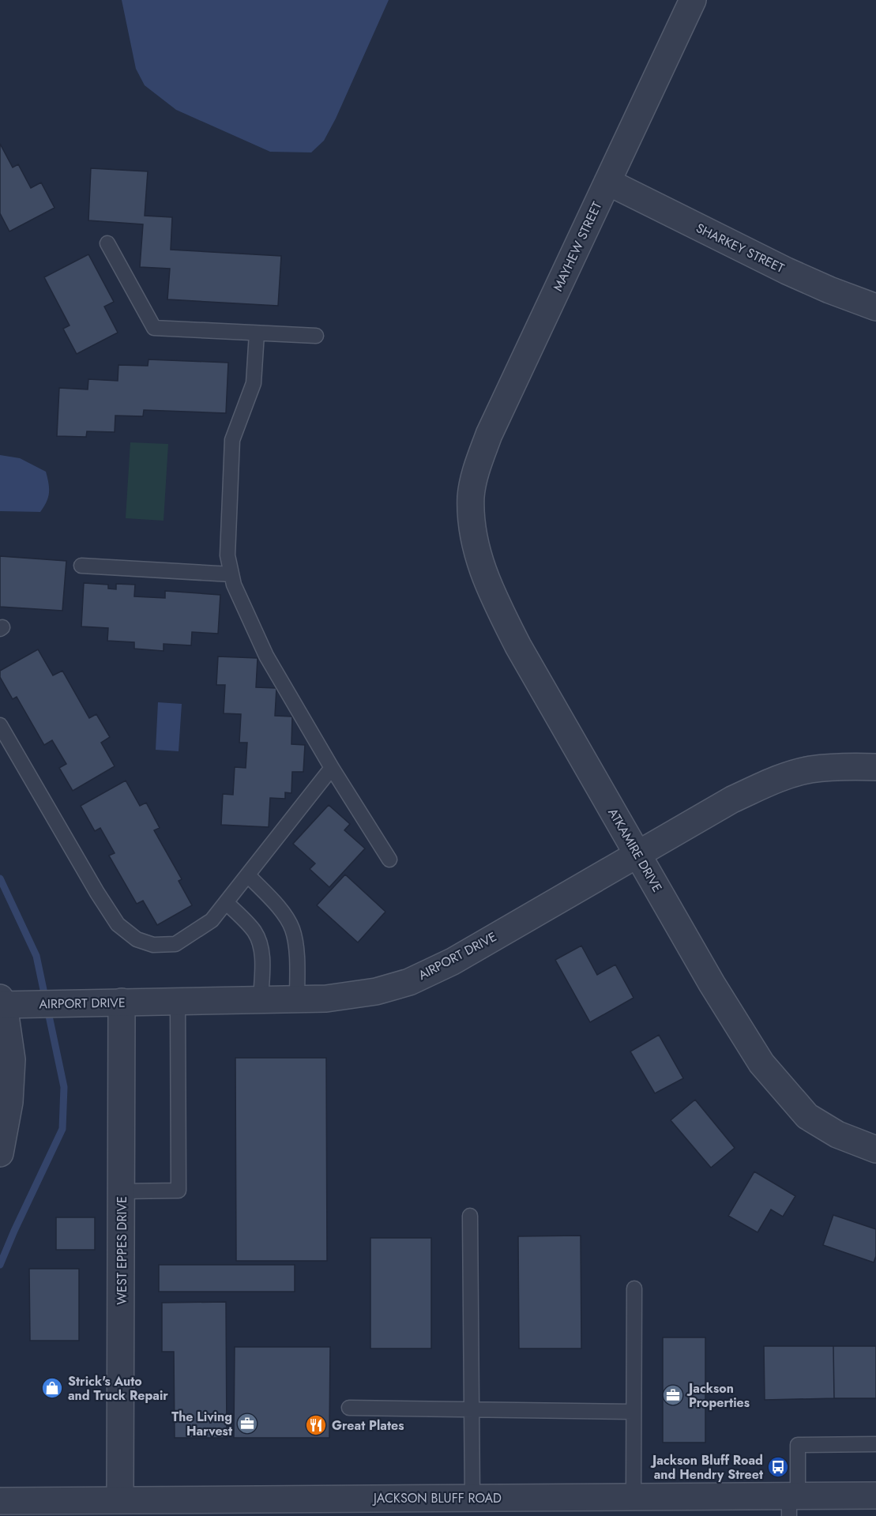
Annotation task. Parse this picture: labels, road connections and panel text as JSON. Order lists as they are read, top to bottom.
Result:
{
  "streets": {
    "street": [
      "MAYHEW STREET",
      "SHARKEY STREET",
      "ATKAMIRE DRIVE",
      "AIRPORT DRIVE",
      "WEST EPPES DRIVE",
      "JACKSON BLUFF ROAD"
    ]
  },
  "crossings": [
    ["MAYHEW STREET", "SHARKEY STREET"],
    ["MAYHEW STREET", "ATKAMIRE DRIVE"],
    ["ATKAMIRE DRIVE", "AIRPORT DRIVE"],
    ["AIRPORT DRIVE", "WEST EPPES DRIVE"],
    ["WEST EPPES DRIVE", "JACKSON BLUFF ROAD"]
  ],
  "places": {
    "shop": ["Strick's Auto and Truck Repair"],
    "office": ["Jackson Properties", "The Living Harvest"],
    "restaurant": ["Great Plates"],
    "bus stop": ["Jackson Bluff Road and Hendry Street"]
  }
}
